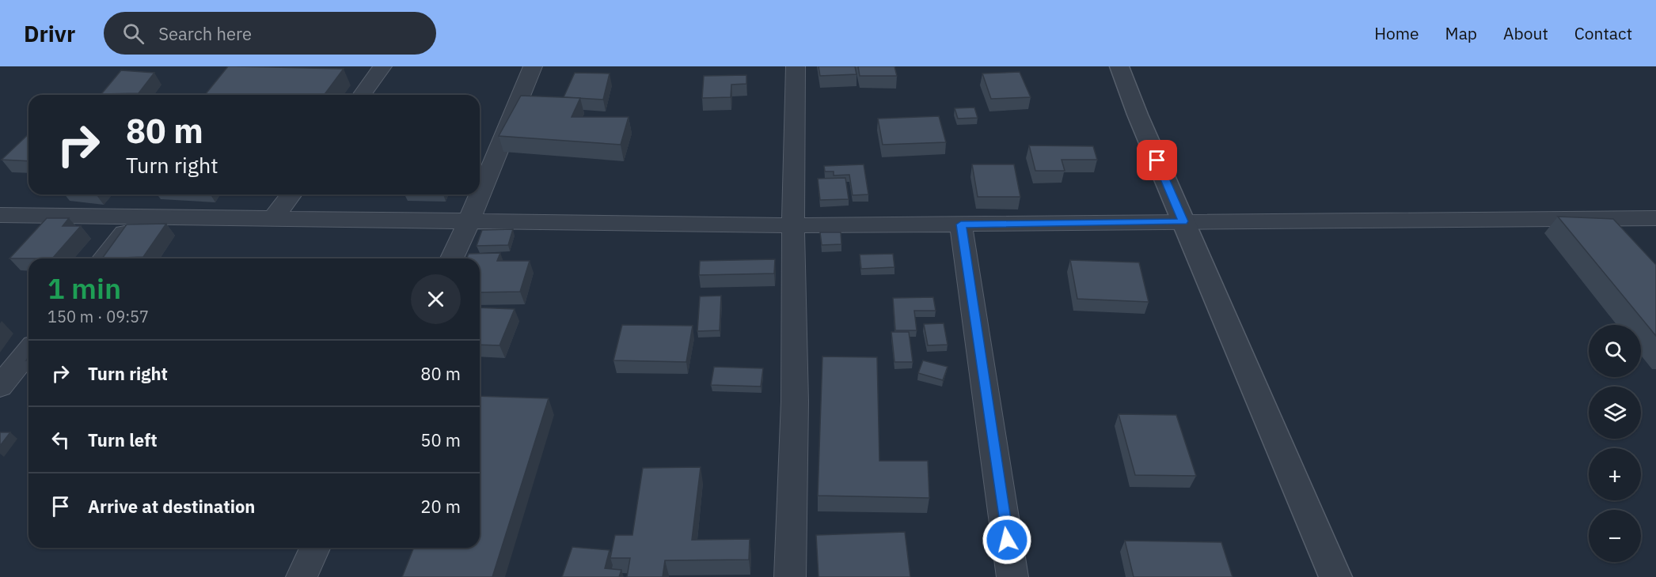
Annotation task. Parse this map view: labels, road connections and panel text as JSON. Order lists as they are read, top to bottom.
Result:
{
  "page": {
    "header": "Drivr",
    "search": "Search here",
    "nav": [
      "Home",
      "Map",
      "About",
      "Contact"
    ],
    "turn": ["80 m", "Turn right"],
    "heading": ["1 min", "150 m · 09:57"],
    "map_buttons": ["+", "−"],
    "list": [
      {
        "name": "Turn right",
        "value": "80 m"
      },
      {
        "name": "Turn left",
        "value": "50 m"
      },
      {
        "name": "Arrive at destination",
        "value": "20 m"
      }
    ]
  }
}
